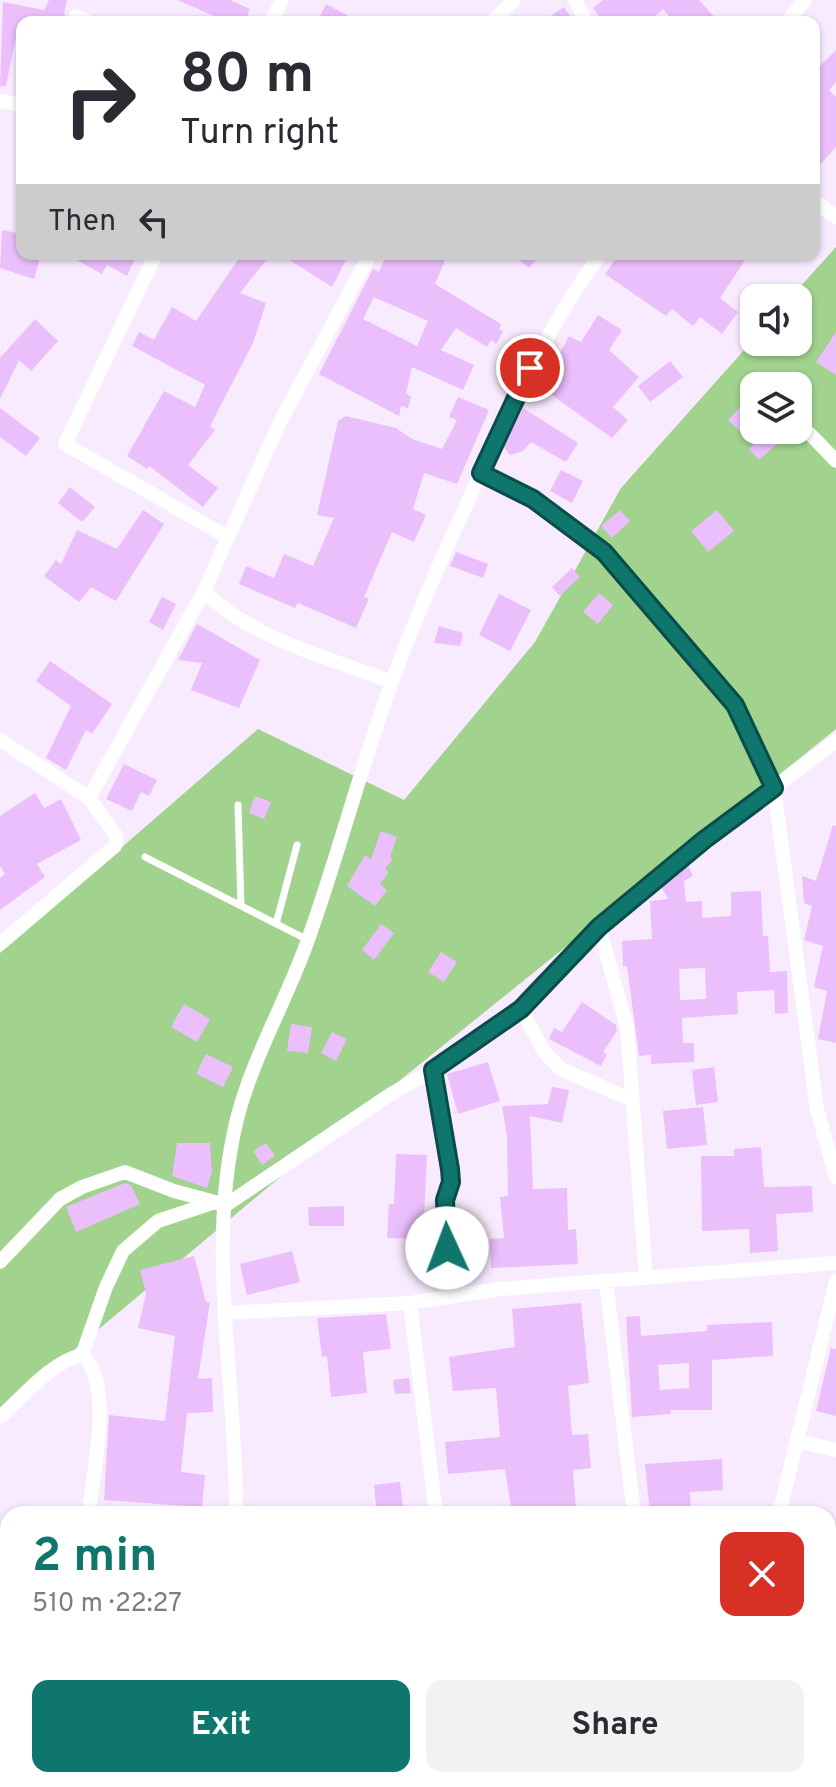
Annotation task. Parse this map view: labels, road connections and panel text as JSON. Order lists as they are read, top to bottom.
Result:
{
  "page": {
    "turn": ["80 m", "Turn right"],
    "then": "Then",
    "heading": ["2 min", "510 m · 22:27"],
    "buttons": ["Exit", "Share"]
  }
}
